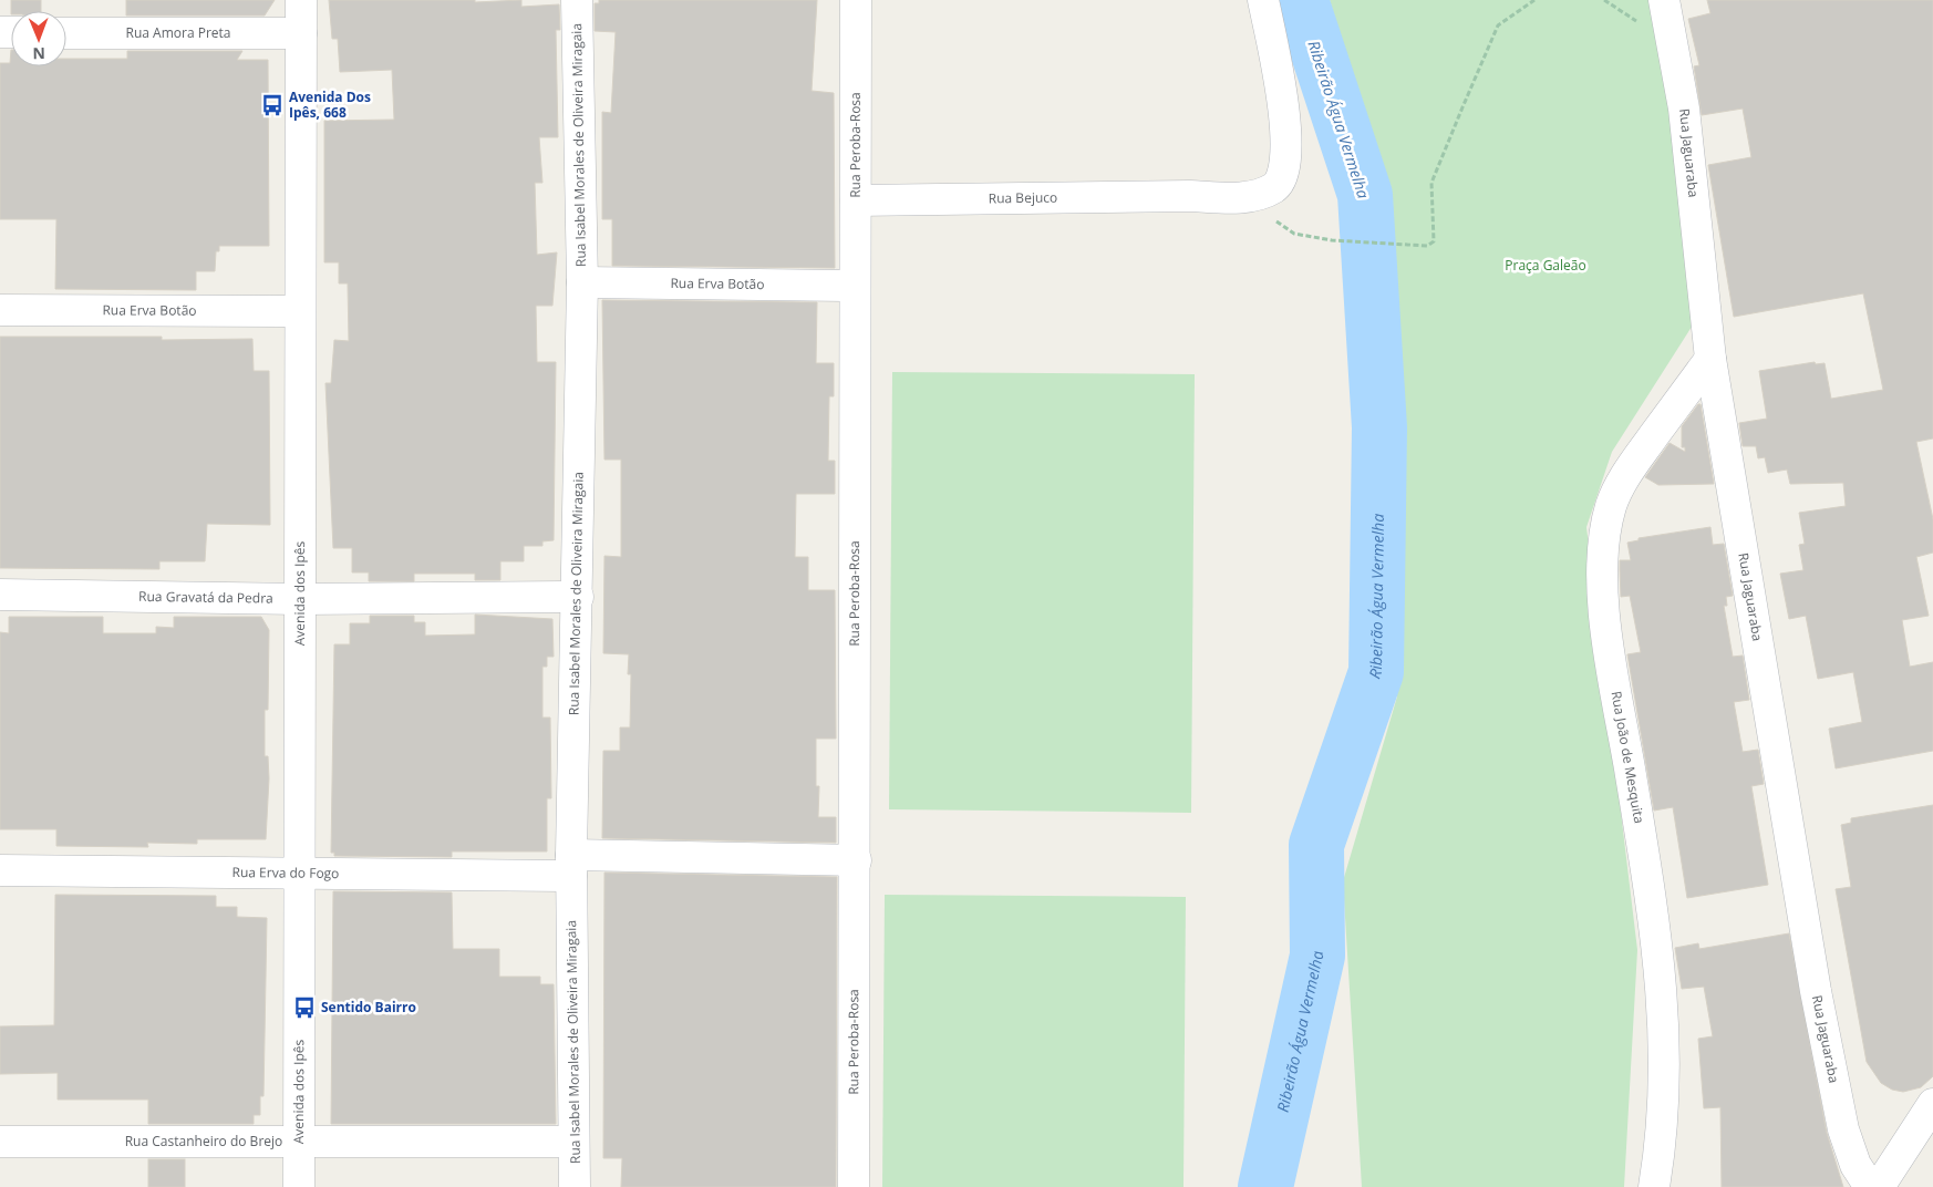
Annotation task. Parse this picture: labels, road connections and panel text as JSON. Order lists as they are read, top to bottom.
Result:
{
  "streets": {
    "street": [
      "Rua Amora Preta",
      "Rua Isabel Morales de Oliveira Miragaia",
      "Rua Peroba-Rosa",
      "Rua Jaguaraba",
      "Rua Bejuco",
      "Rua Erva Botão",
      "Avenida dos Ipês",
      "Rua Gravatá da Pedra",
      "Rua João de Mesquita",
      "Rua Erva do Fogo",
      "Rua Castanheiro do Brejo"
    ]
  },
  "crossings": [
    ["Rua Amora Preta", "Avenida dos Ipês"],
    ["Rua Isabel Morales de Oliveira Miragaia", "Rua Erva Botão"],
    ["Rua Isabel Morales de Oliveira Miragaia", "Rua Gravatá da Pedra"],
    ["Rua Isabel Morales de Oliveira Miragaia", "Rua Erva do Fogo"],
    ["Rua Isabel Morales de Oliveira Miragaia", "Rua Castanheiro do Brejo"],
    ["Rua Peroba-Rosa", "Rua Bejuco"],
    ["Rua Peroba-Rosa", "Rua Erva Botão"],
    ["Rua Peroba-Rosa", "Rua Erva do Fogo"],
    ["Rua Jaguaraba", "Rua João de Mesquita"],
    ["Rua Erva Botão", "Avenida dos Ipês"],
    ["Avenida dos Ipês", "Rua Gravatá da Pedra"],
    ["Avenida dos Ipês", "Rua Erva do Fogo"],
    ["Avenida dos Ipês", "Rua Castanheiro do Brejo"]
  ],
  "water": ["Ribeirão Água Vermelha"],
  "parks": ["Praça Galeão"],
  "places": {
    "bus stop": ["Avenida Dos Ipês, 668", "Sentido Bairro"]
  },
  "north": "bottom"
}
